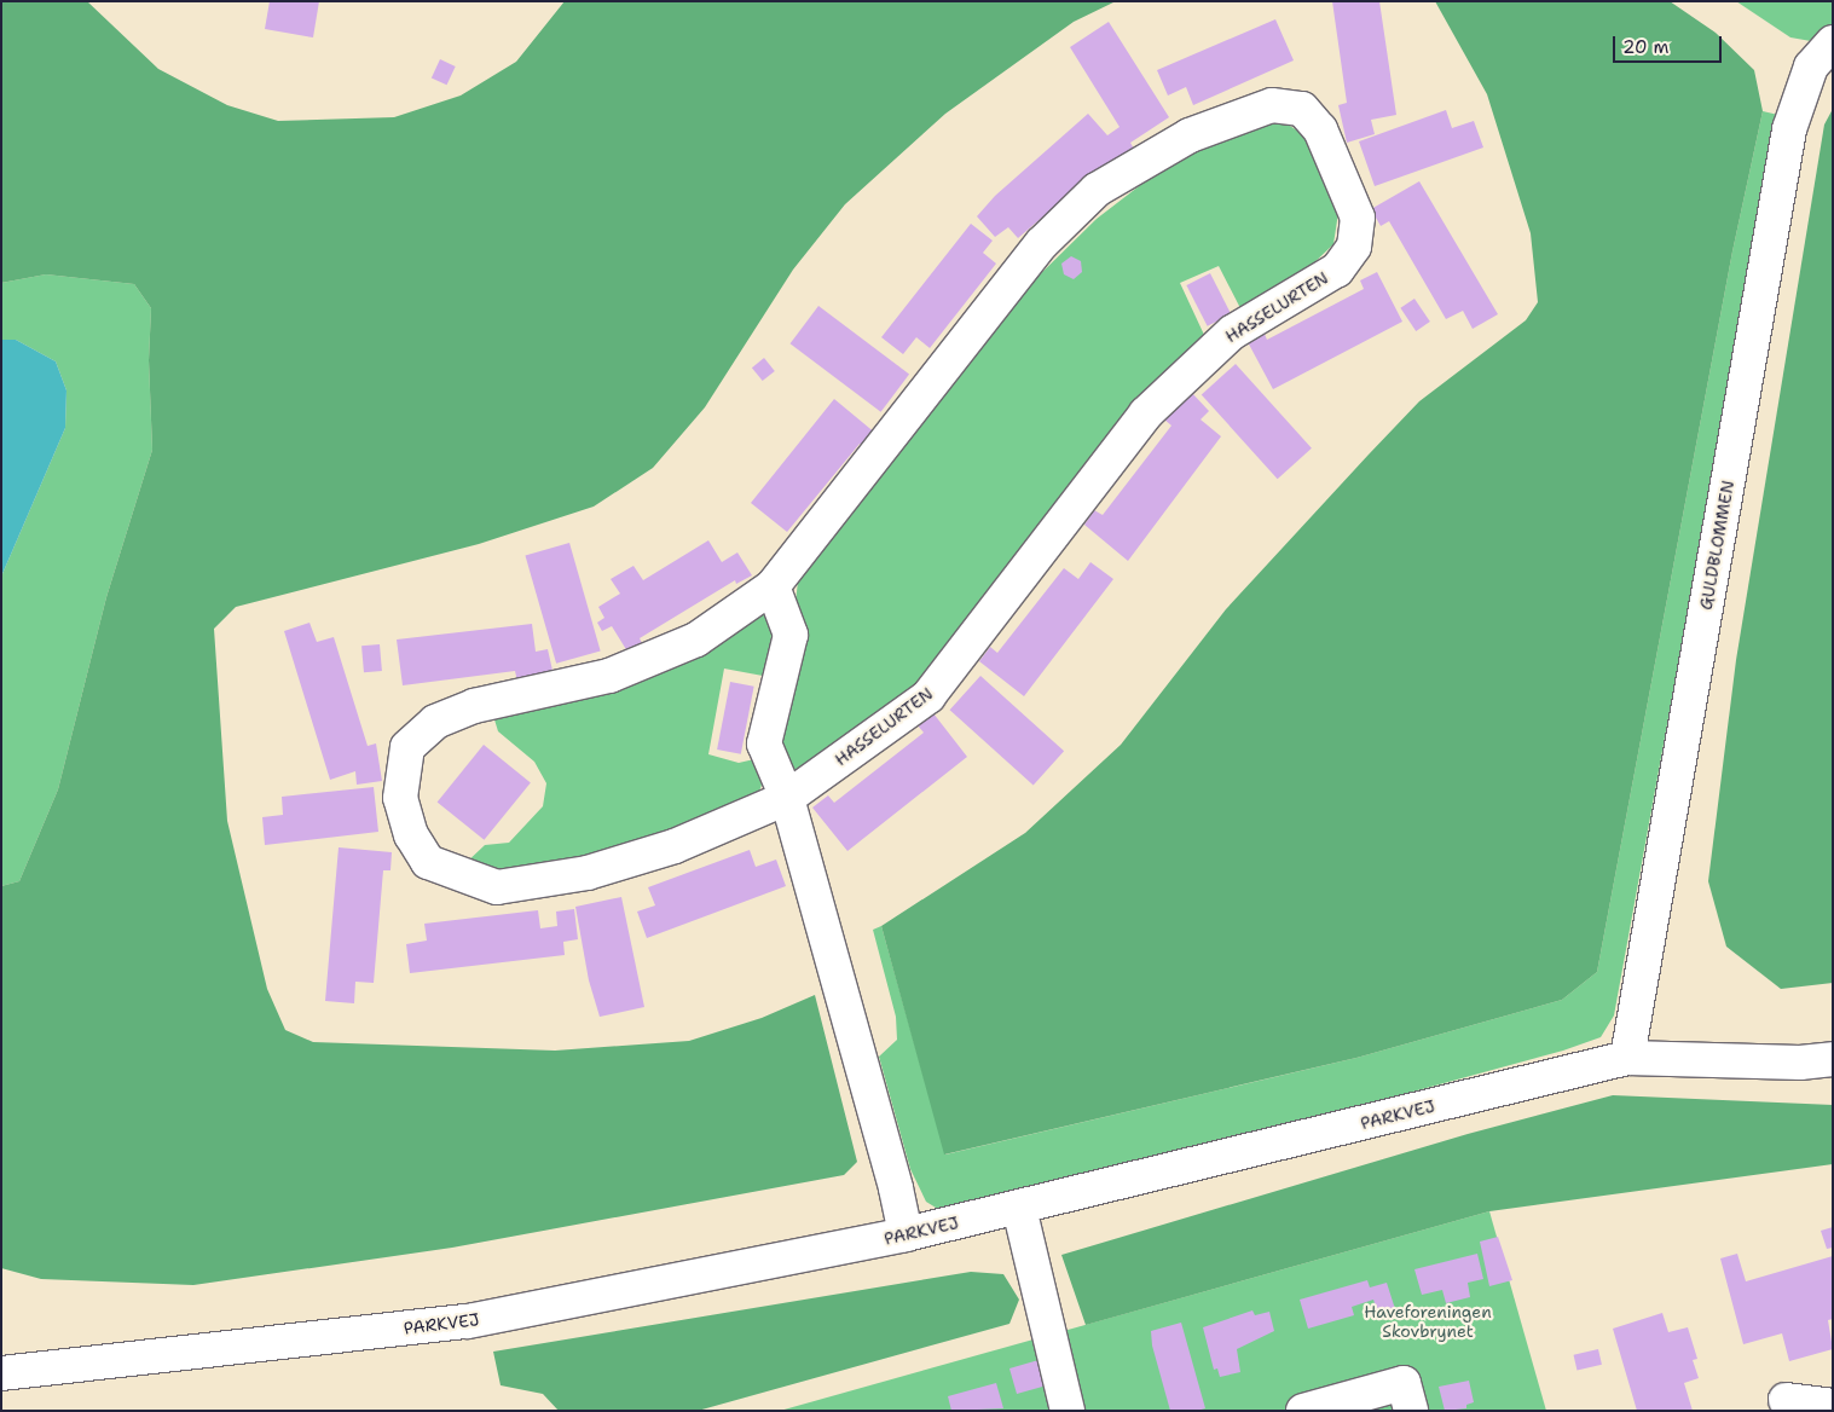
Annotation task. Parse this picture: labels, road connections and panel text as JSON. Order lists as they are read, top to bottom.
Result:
{
  "streets": {
    "street": ["HASSELURTEN", "GULDBLOMMEN", "PARKVEJ"]
  },
  "crossings": [
    ["GULDBLOMMEN", "PARKVEJ"]
  ],
  "parks": ["Haveforeningen Skovbrynet"],
  "scale_bar": "20 m"
}
